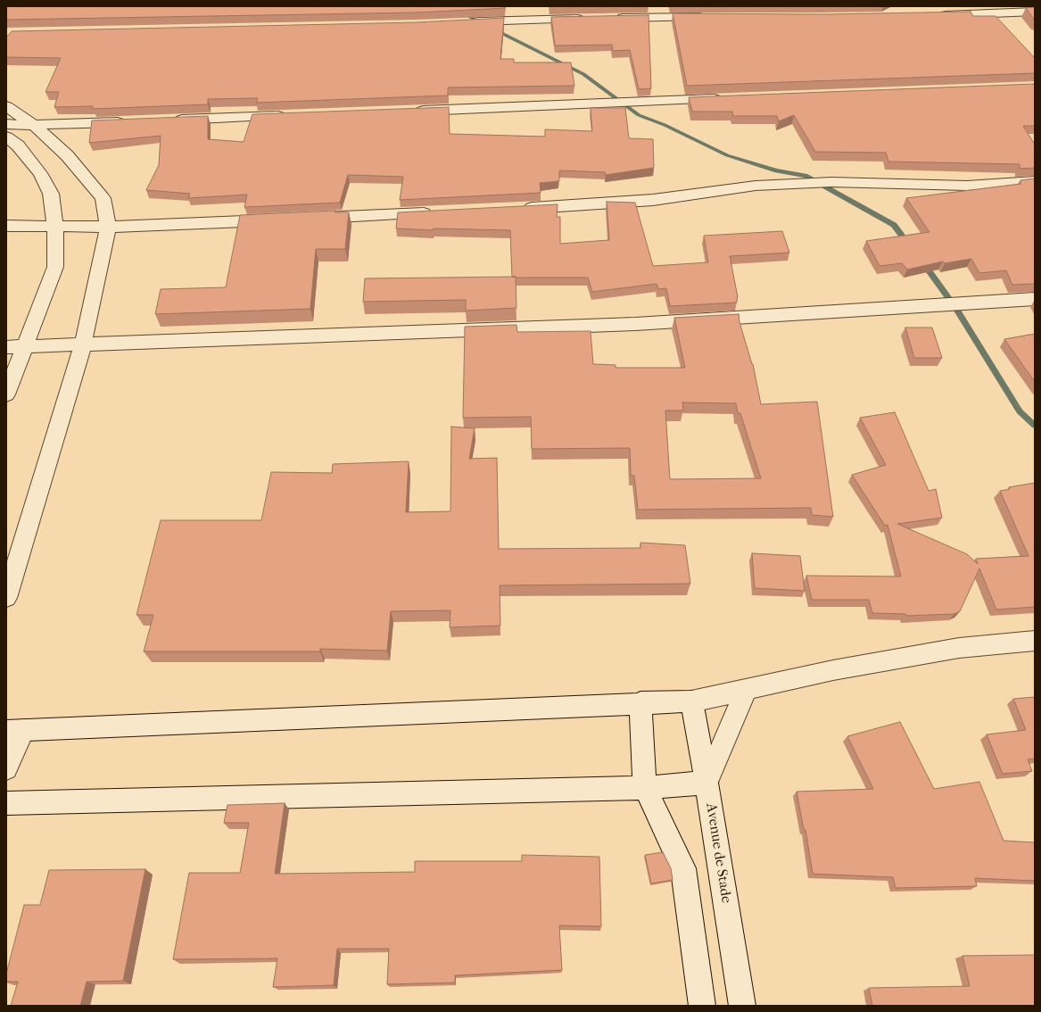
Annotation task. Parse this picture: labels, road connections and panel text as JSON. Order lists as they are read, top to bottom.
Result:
{
  "streets": {
    "street": ["Avenue de Stade"]
  }
}
